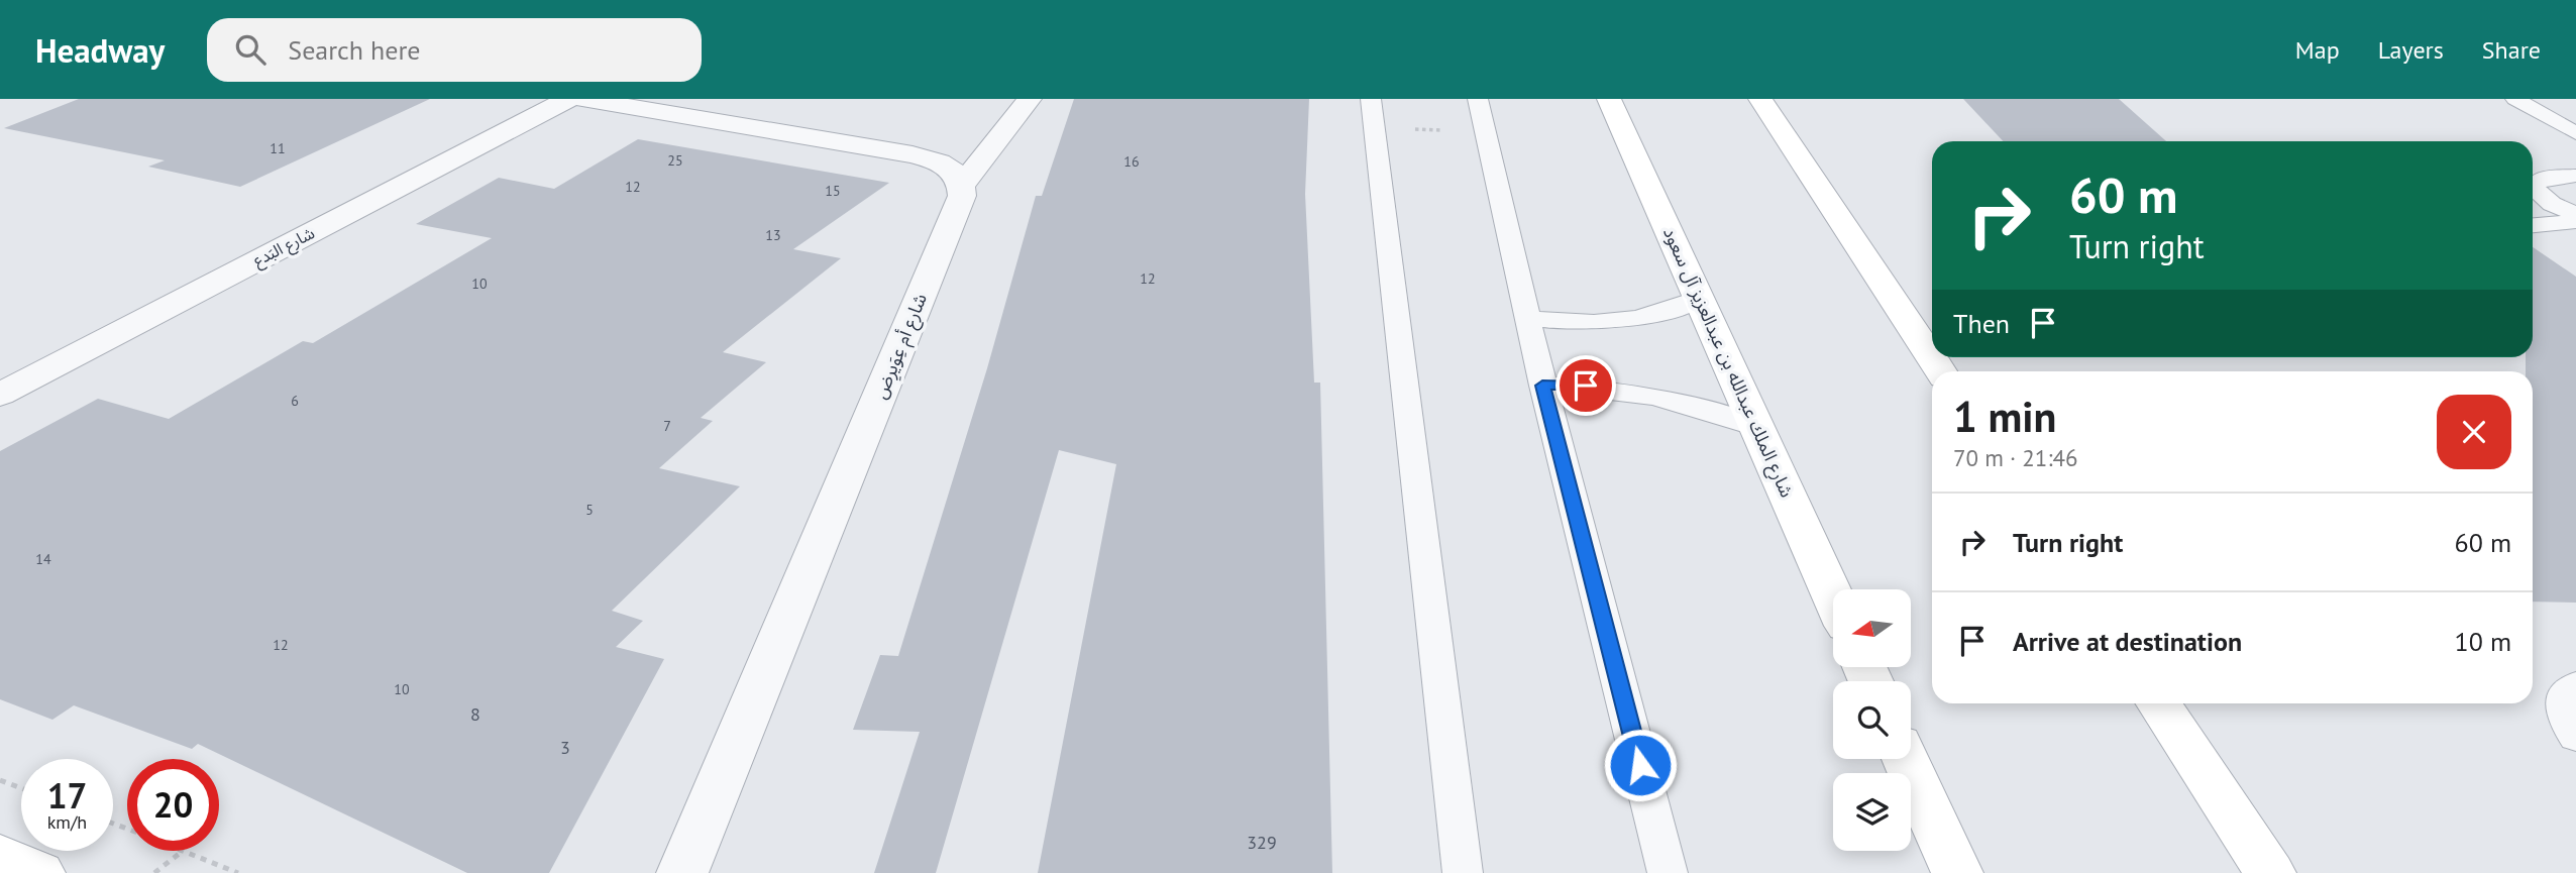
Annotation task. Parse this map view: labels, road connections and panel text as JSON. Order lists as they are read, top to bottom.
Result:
{
  "streets": {
    "main road": ["شارع الملك عبدالله بن عبدالعزيز آل سعود"],
    "street": ["شارع البَدع", "شارع أم عِوَيرِض"]
  },
  "house_numbers": [
    "11",
    "25",
    "16",
    "12",
    "15",
    "13",
    "12",
    "10",
    "6",
    "7",
    "5",
    "14",
    "12",
    "10",
    "8",
    "3",
    "329"
  ],
  "north": "left",
  "page": {
    "header": "Headway",
    "search": "Search here",
    "nav": ["Map", "Layers", "Share"],
    "turn": ["60 m", "Turn right"],
    "then": "Then",
    "heading": ["1 min", "70 m · 21:46"],
    "list": [
      {
        "name": "Turn right",
        "value": "60 m"
      },
      {
        "name": "Arrive at destination",
        "value": "10 m"
      }
    ],
    "speed": "17 km/h",
    "limit": "20"
  }
}
